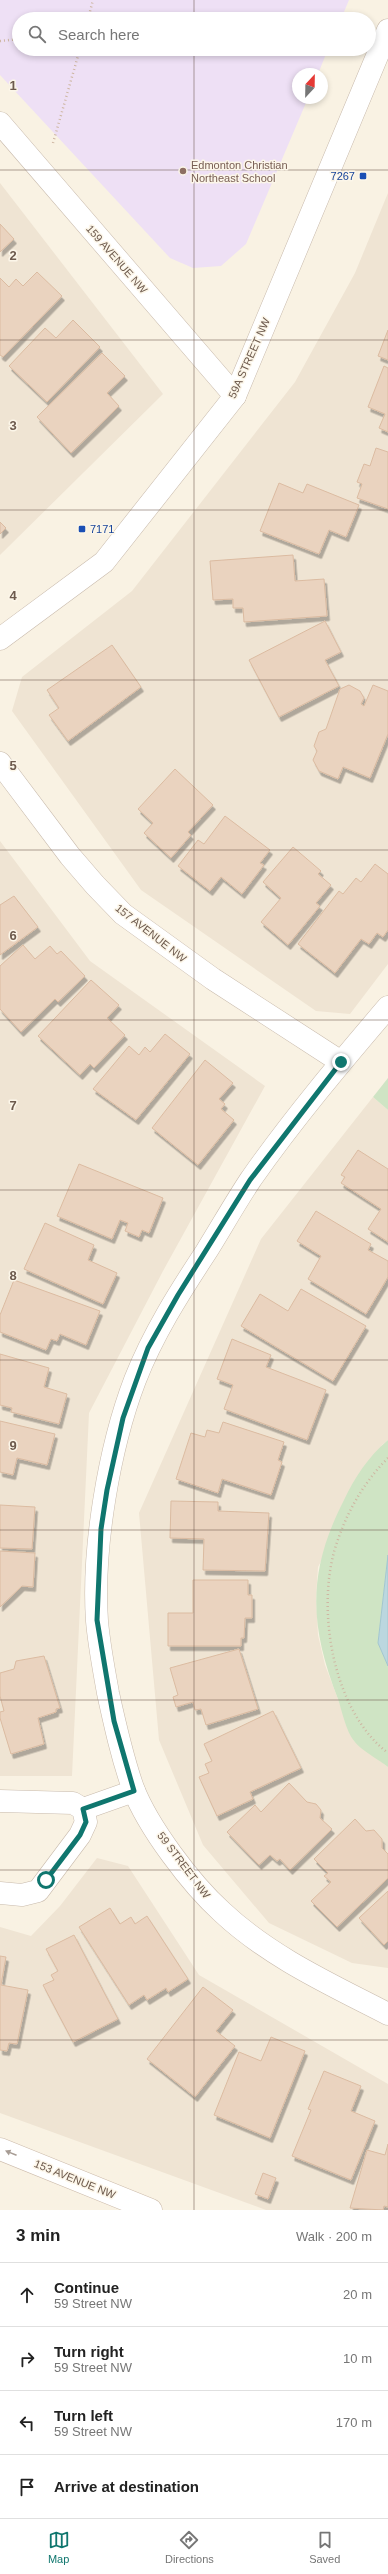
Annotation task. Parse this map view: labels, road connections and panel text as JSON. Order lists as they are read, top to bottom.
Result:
{
  "streets": {
    "street": [
      "159 AVENUE NW",
      "59A STREET NW",
      "157 AVENUE NW",
      "59 STREET NW",
      "153 AVENUE NW"
    ]
  },
  "crossings": [
    ["159 AVENUE NW", "59A STREET NW"],
    ["157 AVENUE NW", "59 STREET NW"]
  ],
  "one_way": ["153 AVENUE NW"],
  "places": {
    "other": ["Edmonton Christian Northeast School"],
    "transit": ["7267", "7171"]
  },
  "north": "top",
  "page": {
    "search": "Search here",
    "heading": ["3 min", "Walk · 200 m"],
    "list": [
      ["Continue", "59 Street NW", "20 m"],
      ["Turn right", "59 Street NW", "10 m"],
      ["Turn left", "59 Street NW", "170 m"],
      "Arrive at destination"
    ],
    "nav": ["Map", "Directions", "Saved"]
  },
  "grid": {
    "rows": [
      "1",
      "2",
      "3",
      "4",
      "5",
      "6",
      "7",
      "8",
      "9"
    ]
  }
}
